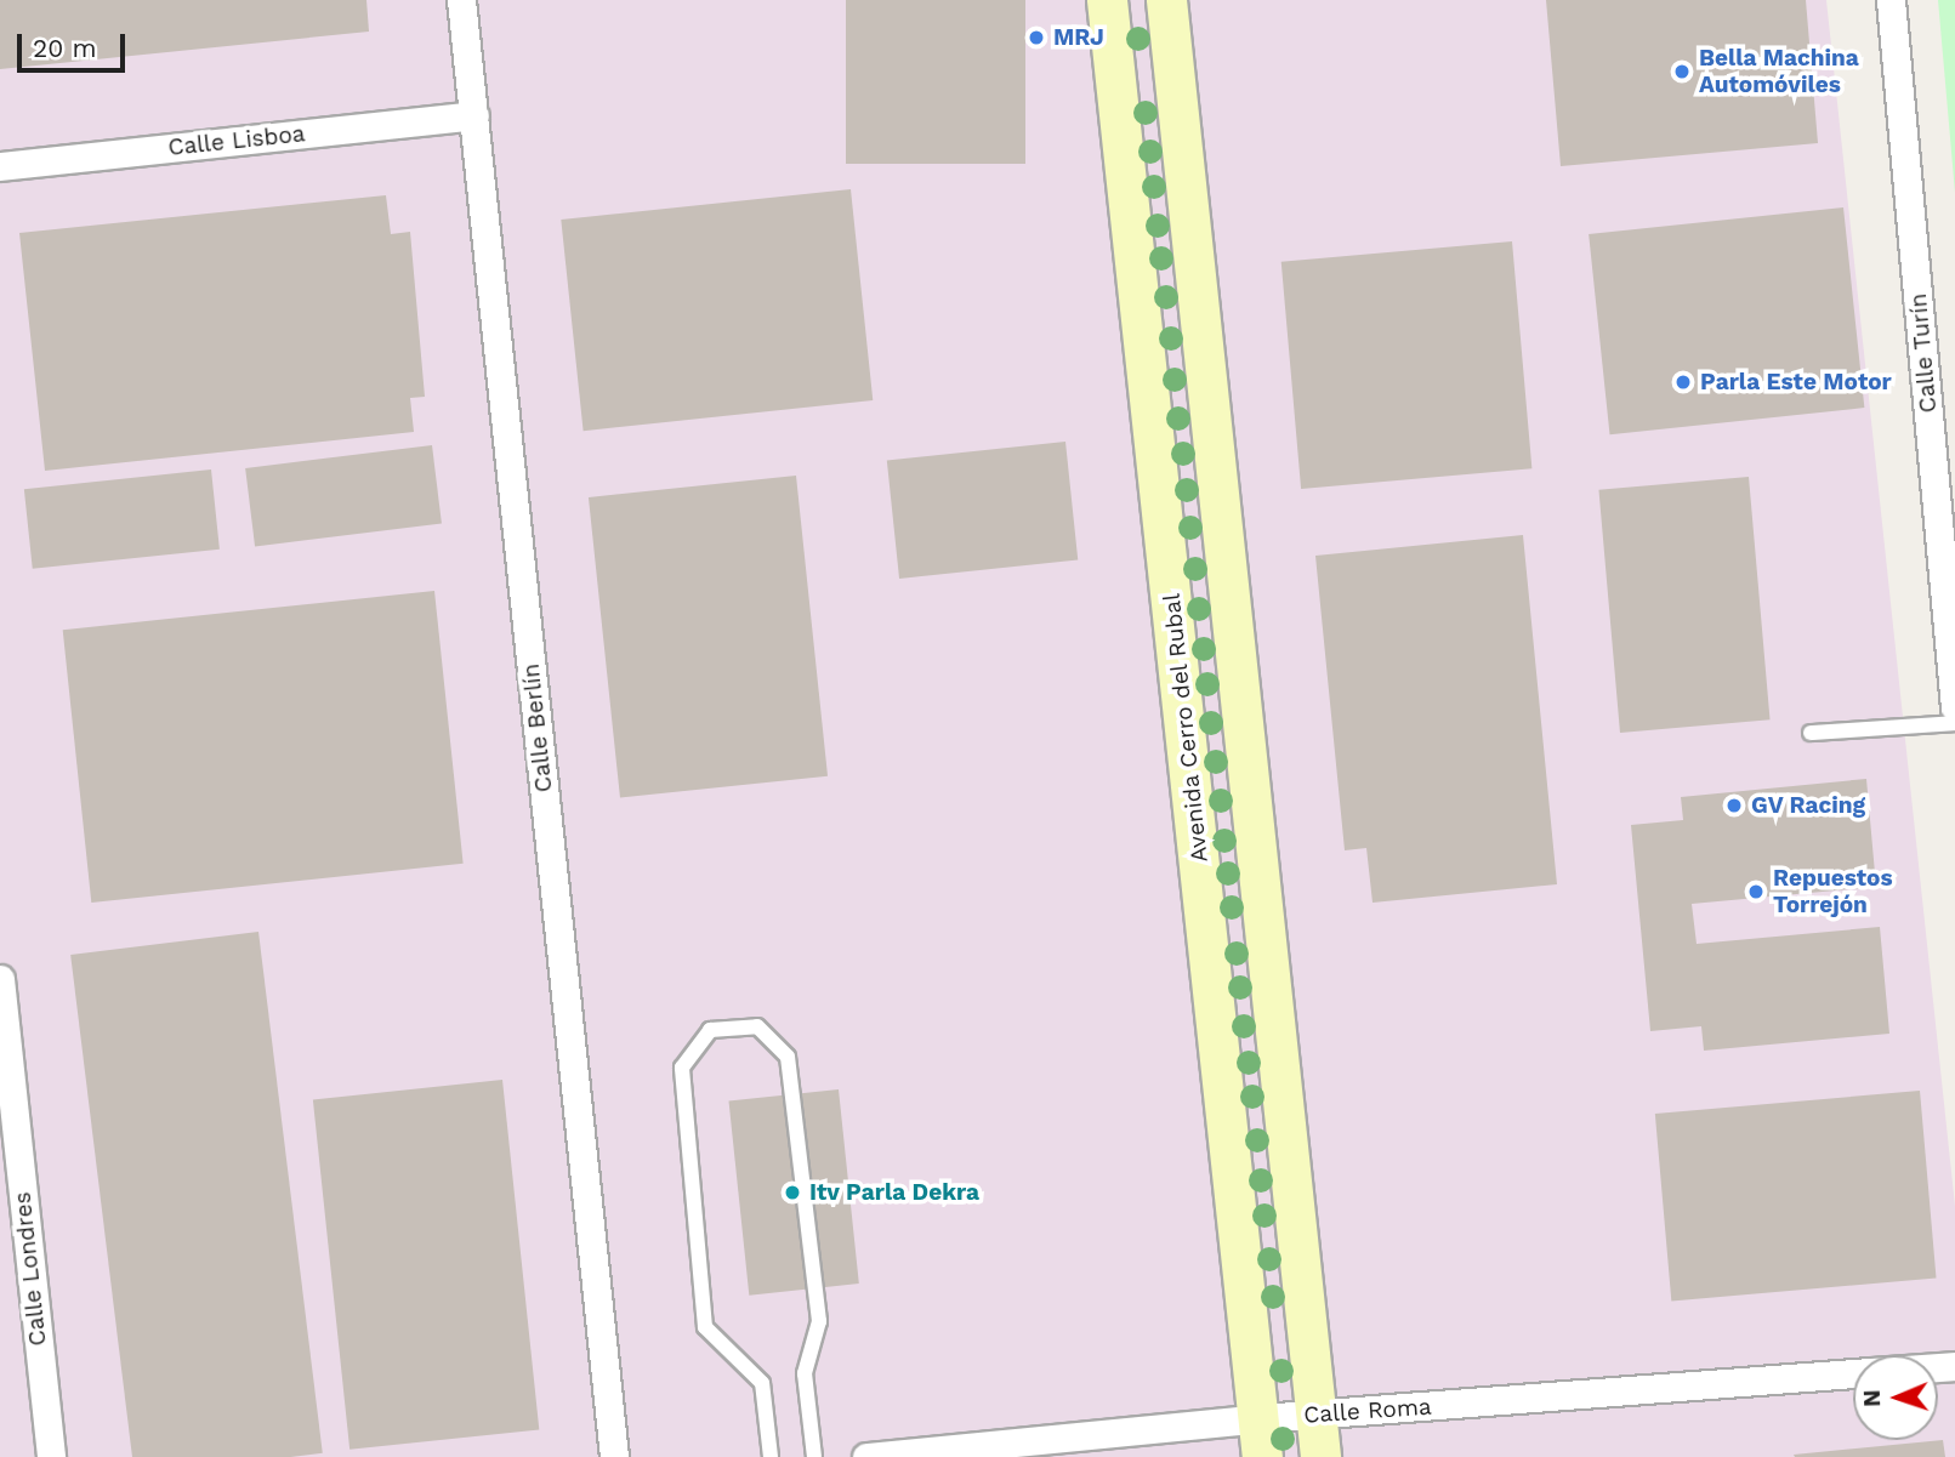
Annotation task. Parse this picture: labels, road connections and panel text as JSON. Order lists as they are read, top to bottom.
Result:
{
  "streets": {
    "street": [
      "Calle Lisboa",
      "Calle Turín",
      "Calle Berlín",
      "Avenida Cerro del Rubal",
      "Calle Londres",
      "Calle Roma"
    ]
  },
  "crossings": [
    ["Calle Lisboa", "Calle Berlín"],
    ["Avenida Cerro del Rubal", "Calle Roma"]
  ],
  "places": [
    "MRJ",
    "Bella Machina Automóviles",
    "Parla Este Motor",
    "GV Racing",
    "Repuestos Torrejón",
    "Itv Parla Dekra"
  ],
  "scale_bar": "20 m",
  "north": "left"
}
